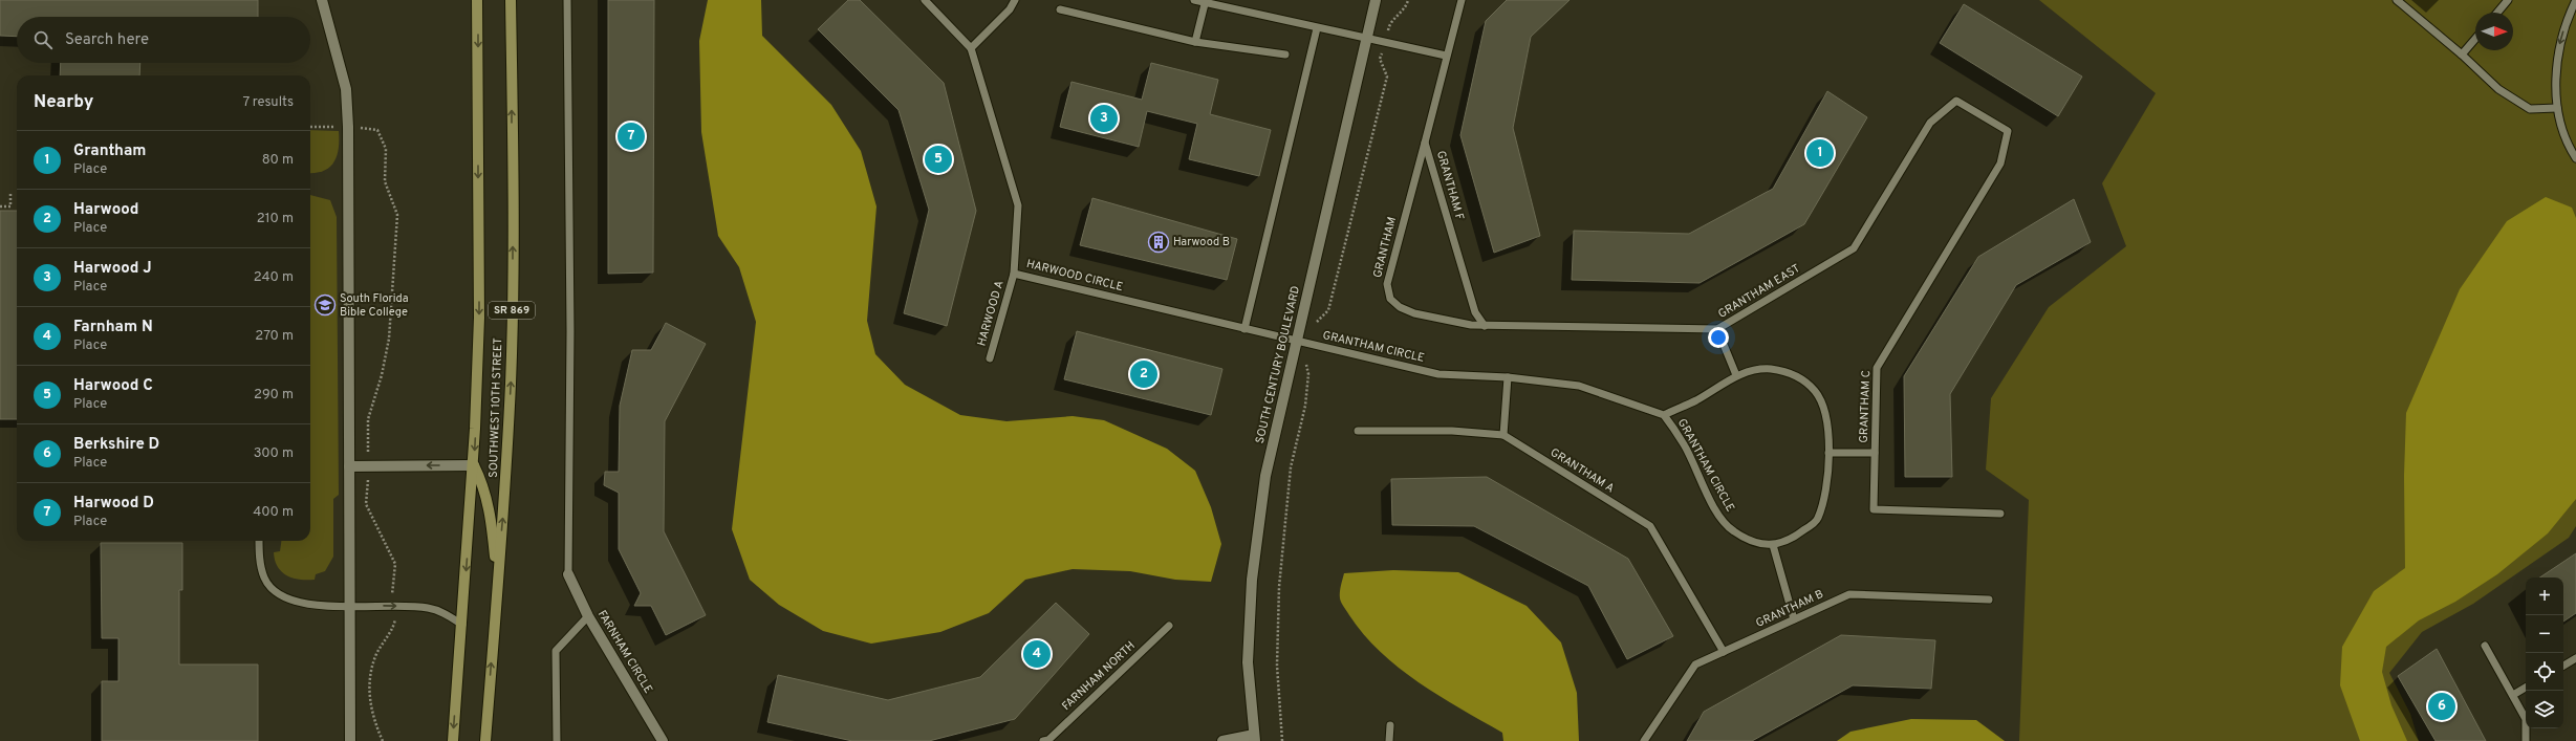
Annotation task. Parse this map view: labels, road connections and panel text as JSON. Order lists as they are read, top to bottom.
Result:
{
  "streets": {
    "main road": ["SR 869", "SOUTHWEST 10TH STREET"],
    "street": ["SOUTH CENTURY BOULEVARD", "FARNHAM CIRCLE"],
    "lane": [
      "GRANTHAM F",
      "GRANTHAM",
      "HARWOOD CIRCLE",
      "GRANTHAM EAST",
      "HARWOOD A",
      "GRANTHAM CIRCLE",
      "GRANTHAM C",
      "GRANTHAM A",
      "GRANTHAM B",
      "FARNHAM NORTH"
    ]
  },
  "crossings": [
    ["GRANTHAM F", "GRANTHAM"],
    ["GRANTHAM F", "GRANTHAM EAST"],
    ["GRANTHAM", "GRANTHAM EAST"],
    ["HARWOOD CIRCLE", "HARWOOD A"],
    ["HARWOOD CIRCLE", "GRANTHAM CIRCLE"],
    ["HARWOOD CIRCLE", "SOUTH CENTURY BOULEVARD"],
    ["GRANTHAM EAST", "GRANTHAM C"],
    ["GRANTHAM CIRCLE", "SOUTH CENTURY BOULEVARD"],
    ["GRANTHAM A", "GRANTHAM B"]
  ],
  "places": {
    "building": ["Harwood B"],
    "school or university": ["South Florida Bible College"]
  },
  "north": "right",
  "page": {
    "search": "Search here",
    "heading": ["Nearby", "7 results"],
    "pins": [
      "3",
      "7",
      "1",
      "5",
      "2",
      "4",
      "6"
    ],
    "list": [
      {
        "mark": "1",
        "name": "Grantham",
        "note": "Place",
        "value": "80 m"
      },
      {
        "mark": "2",
        "name": "Harwood",
        "note": "Place",
        "value": "210 m"
      },
      {
        "mark": "3",
        "name": "Harwood J",
        "note": "Place",
        "value": "240 m"
      },
      {
        "mark": "4",
        "name": "Farnham N",
        "note": "Place",
        "value": "270 m"
      },
      {
        "mark": "5",
        "name": "Harwood C",
        "note": "Place",
        "value": "290 m"
      },
      {
        "mark": "6",
        "name": "Berkshire D",
        "note": "Place",
        "value": "300 m"
      },
      {
        "mark": "7",
        "name": "Harwood D",
        "note": "Place",
        "value": "400 m"
      }
    ],
    "map_buttons": ["+", "−"]
  }
}
